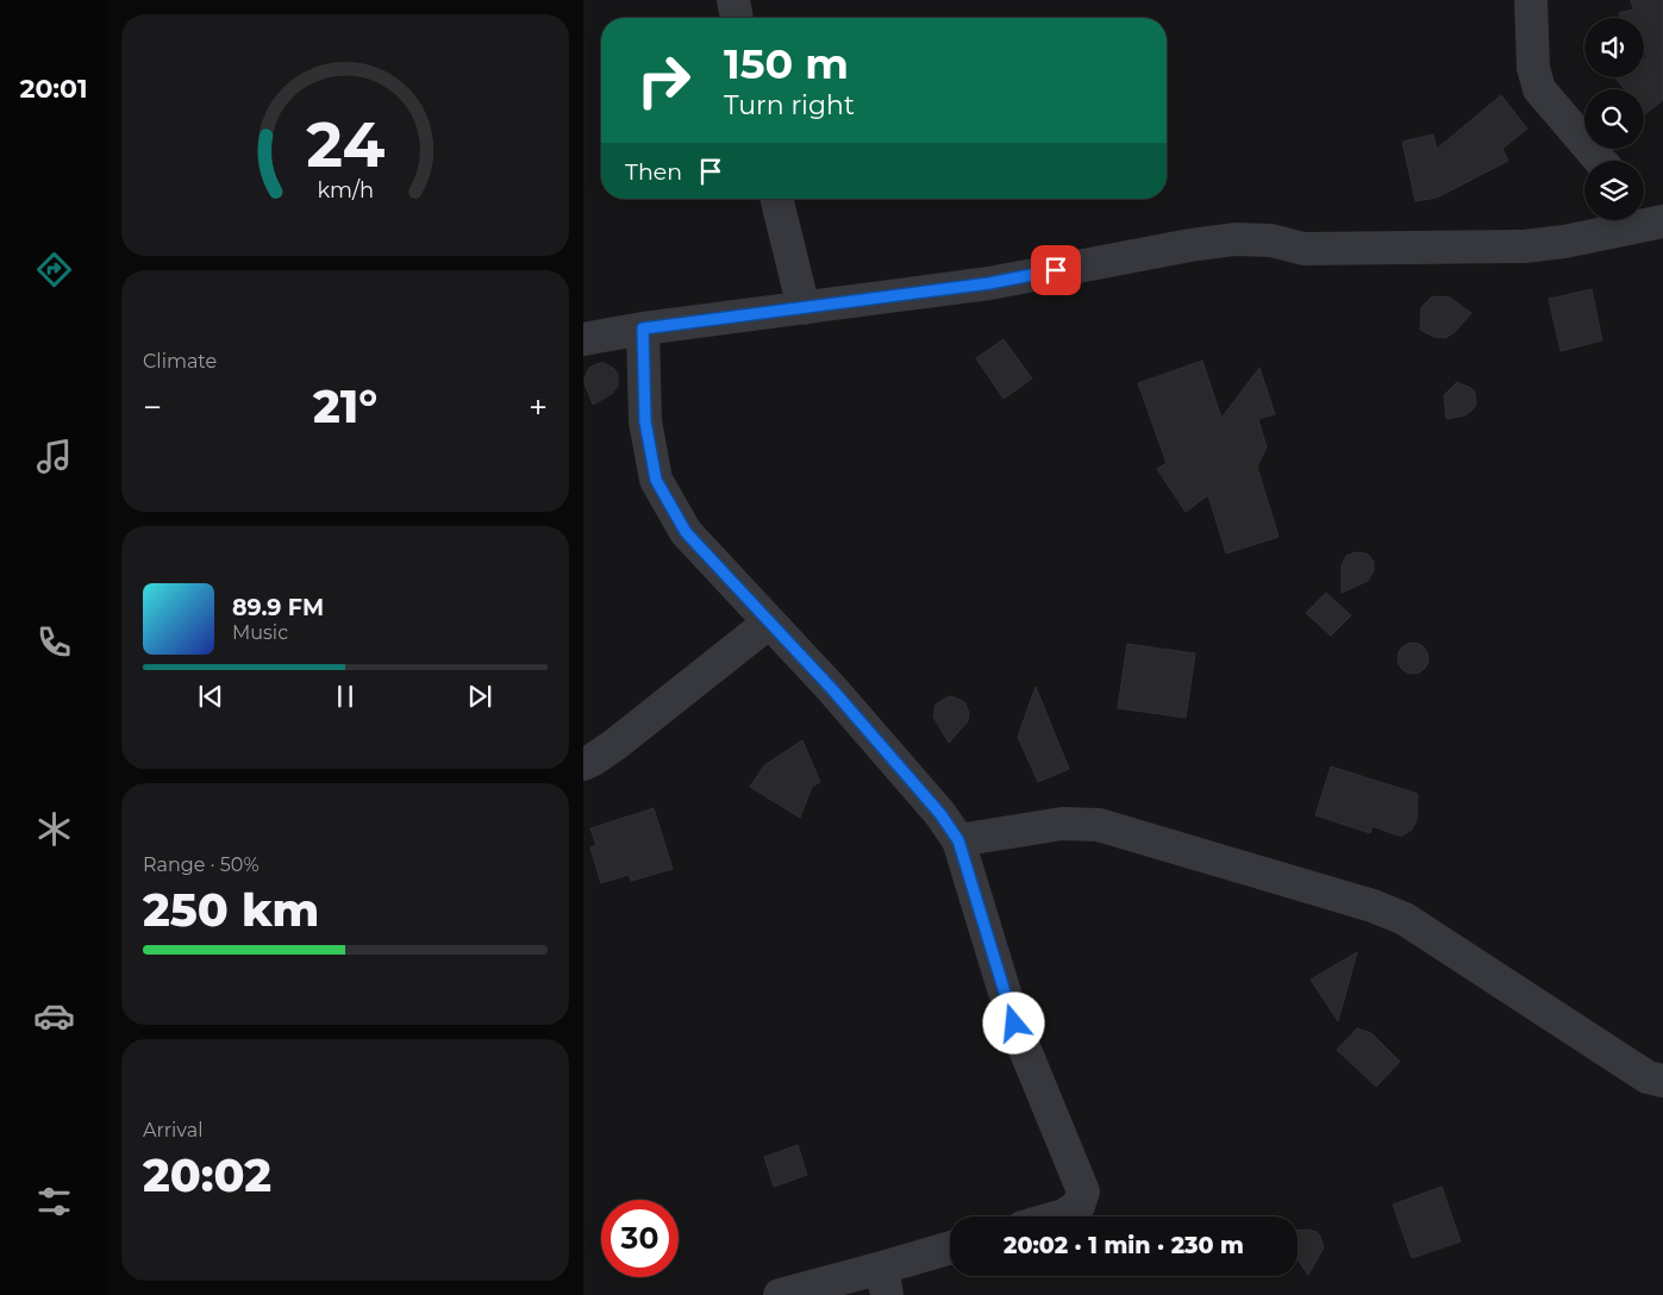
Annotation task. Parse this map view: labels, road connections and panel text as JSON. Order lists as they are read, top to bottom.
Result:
{
  "page": {
    "tabs": "20:01",
    "turn": ["150 m", "Turn right"],
    "then": "Then",
    "tile": [
      "Climate",
      ["Range · 50%", "250 km"],
      ["Arrival", "20:02"]
    ],
    "heat": ["−", "21°", "+"],
    "song": ["89.9 FM", "Music"],
    "limit": "30",
    "trip": "20:02 · 1 min · 230 m",
    "gauge": ["24", "km/h"]
  }
}
